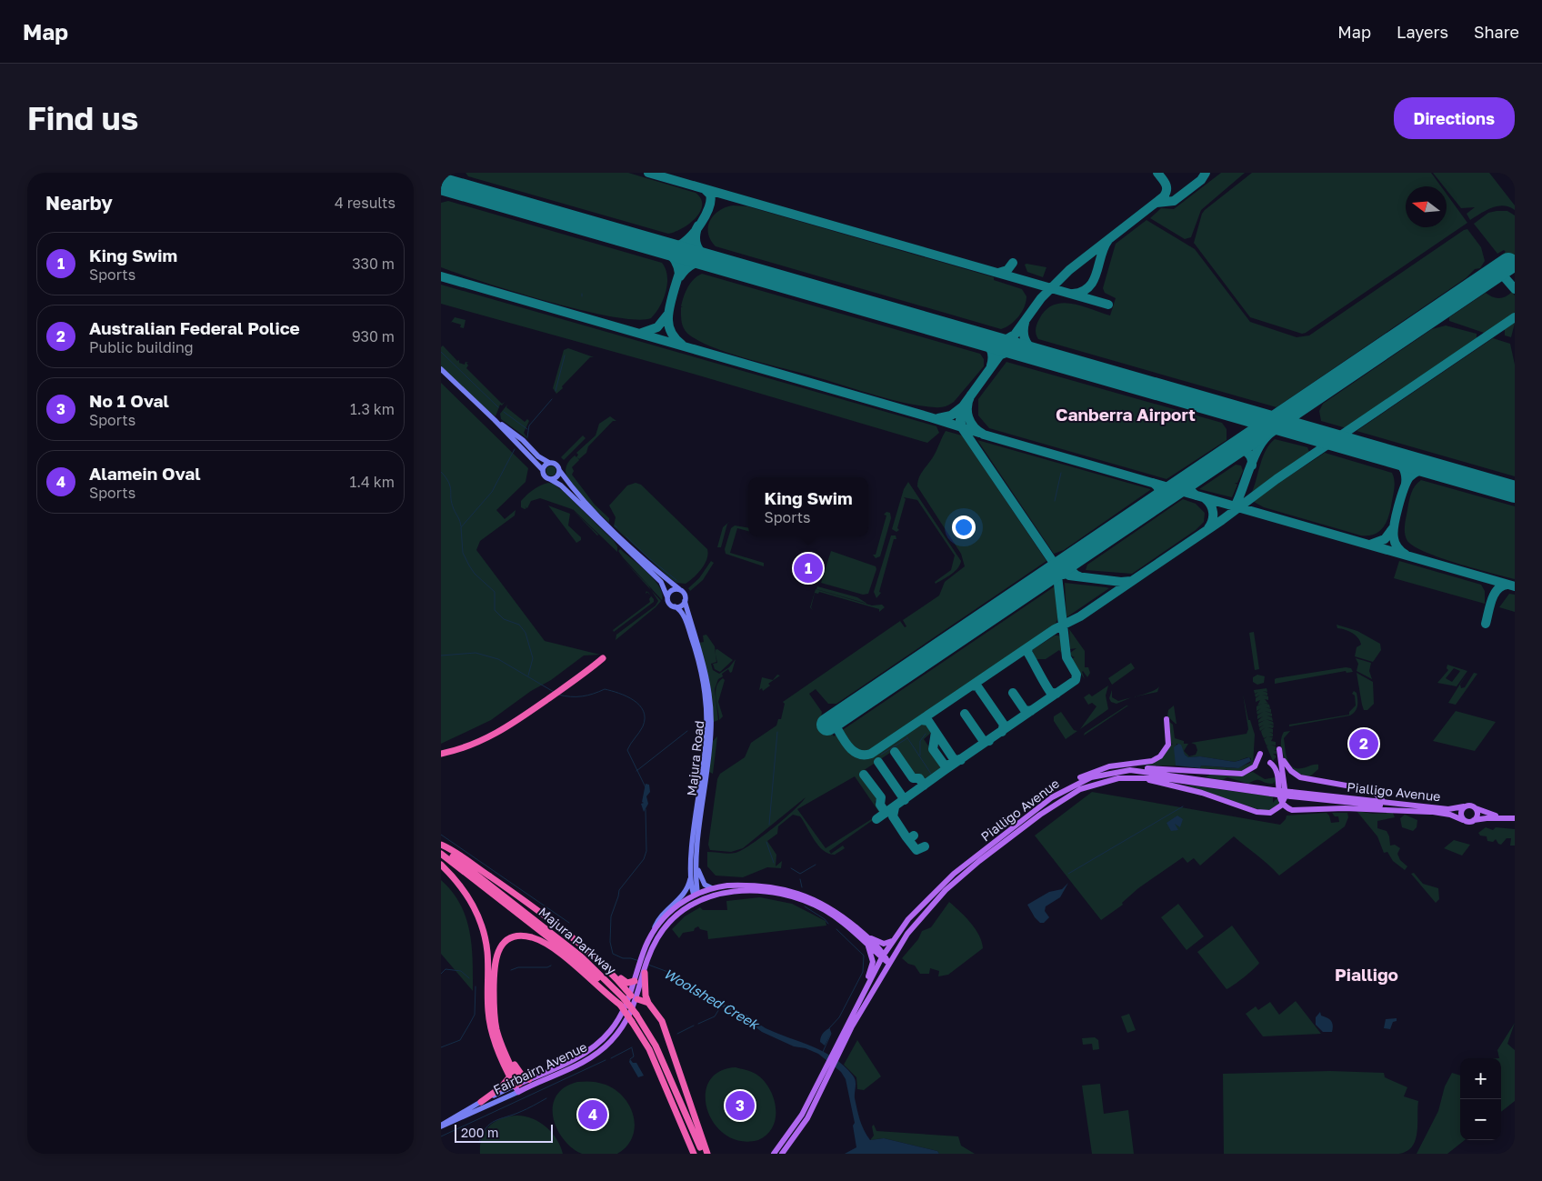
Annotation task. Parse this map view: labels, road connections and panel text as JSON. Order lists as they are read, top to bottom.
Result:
{
  "streets": {
    "highway": ["Majura Parkway"],
    "main road": ["Majura Road", "Pialligo Avenue", "Fairbairn Avenue"]
  },
  "crossings": [
    ["Majura Road", "Fairbairn Avenue"],
    ["Pialligo Avenue", "Fairbairn Avenue"],
    ["Majura Parkway", "Fairbairn Avenue"]
  ],
  "districts": ["Canberra Airport", "Pialligo"],
  "water": ["Woolshed Creek"],
  "scale_bar": "200 m",
  "north": "left",
  "page": {
    "header": "Map",
    "nav": ["Map", "Layers", "Share"],
    "buttons": "Directions",
    "title": "Find us",
    "heading": ["Nearby", "4 results"],
    "list": [
      {
        "mark": "1",
        "name": "King Swim",
        "note": "Sports",
        "value": "330 m"
      },
      {
        "mark": "2",
        "name": "Australian Federal Police",
        "note": "Public building",
        "value": "930 m"
      },
      {
        "mark": "3",
        "name": "No 1 Oval",
        "note": "Sports",
        "value": "1.3 km"
      },
      {
        "mark": "4",
        "name": "Alamein Oval",
        "note": "Sports",
        "value": "1.4 km"
      }
    ],
    "popup": ["King Swim", "Sports"],
    "pins": [
      "1",
      "2",
      "3",
      "4"
    ],
    "map_buttons": ["+", "−"],
    "scale": "200 m"
  }
}
